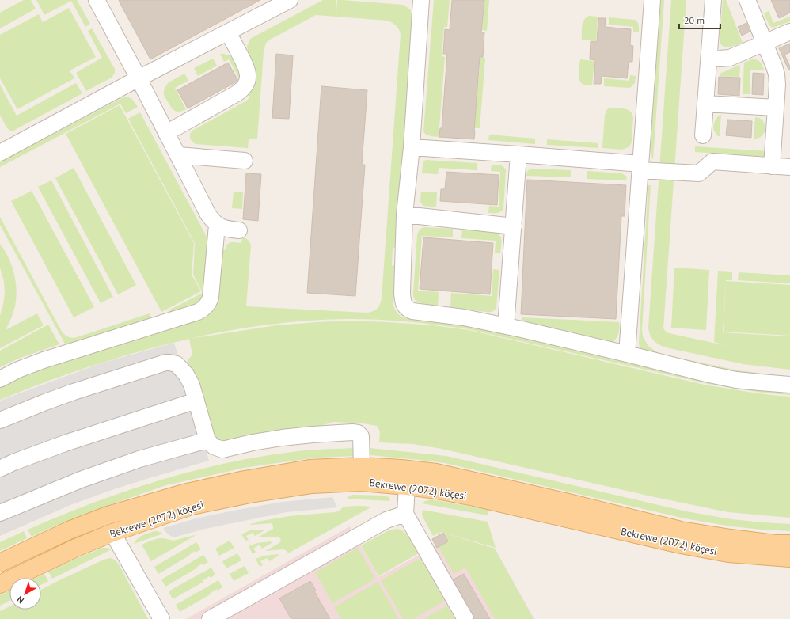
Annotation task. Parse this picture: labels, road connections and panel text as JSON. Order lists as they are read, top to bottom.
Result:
{
  "streets": {
    "main road": ["Bekrewe (2072) köçesi"]
  },
  "scale_bar": "20 m",
  "north": "bottom left"
}
